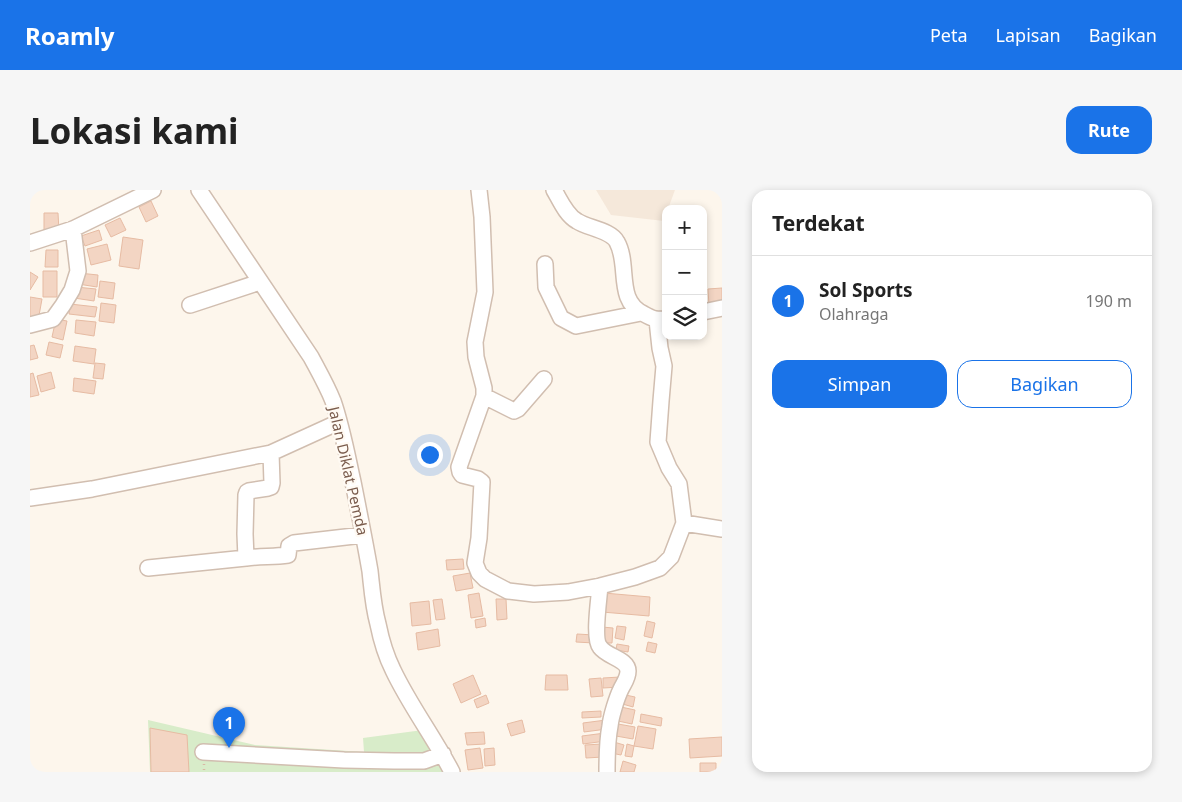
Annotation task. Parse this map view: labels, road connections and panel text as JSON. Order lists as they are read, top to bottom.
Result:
{
  "streets": {
    "street": ["Jalan Diklat Pemda"]
  },
  "page": {
    "header": "Roamly",
    "nav": ["Peta", "Lapisan", "Bagikan"],
    "buttons": [
      "Rute",
      ["Simpan", "Bagikan"]
    ],
    "title": "Lokasi kami",
    "heading": "Terdekat",
    "map_buttons": ["+", "−"],
    "list": [
      {
        "mark": "1",
        "name": "Sol Sports",
        "note": "Olahraga",
        "value": "190 m"
      }
    ],
    "pins": "1"
  }
}
